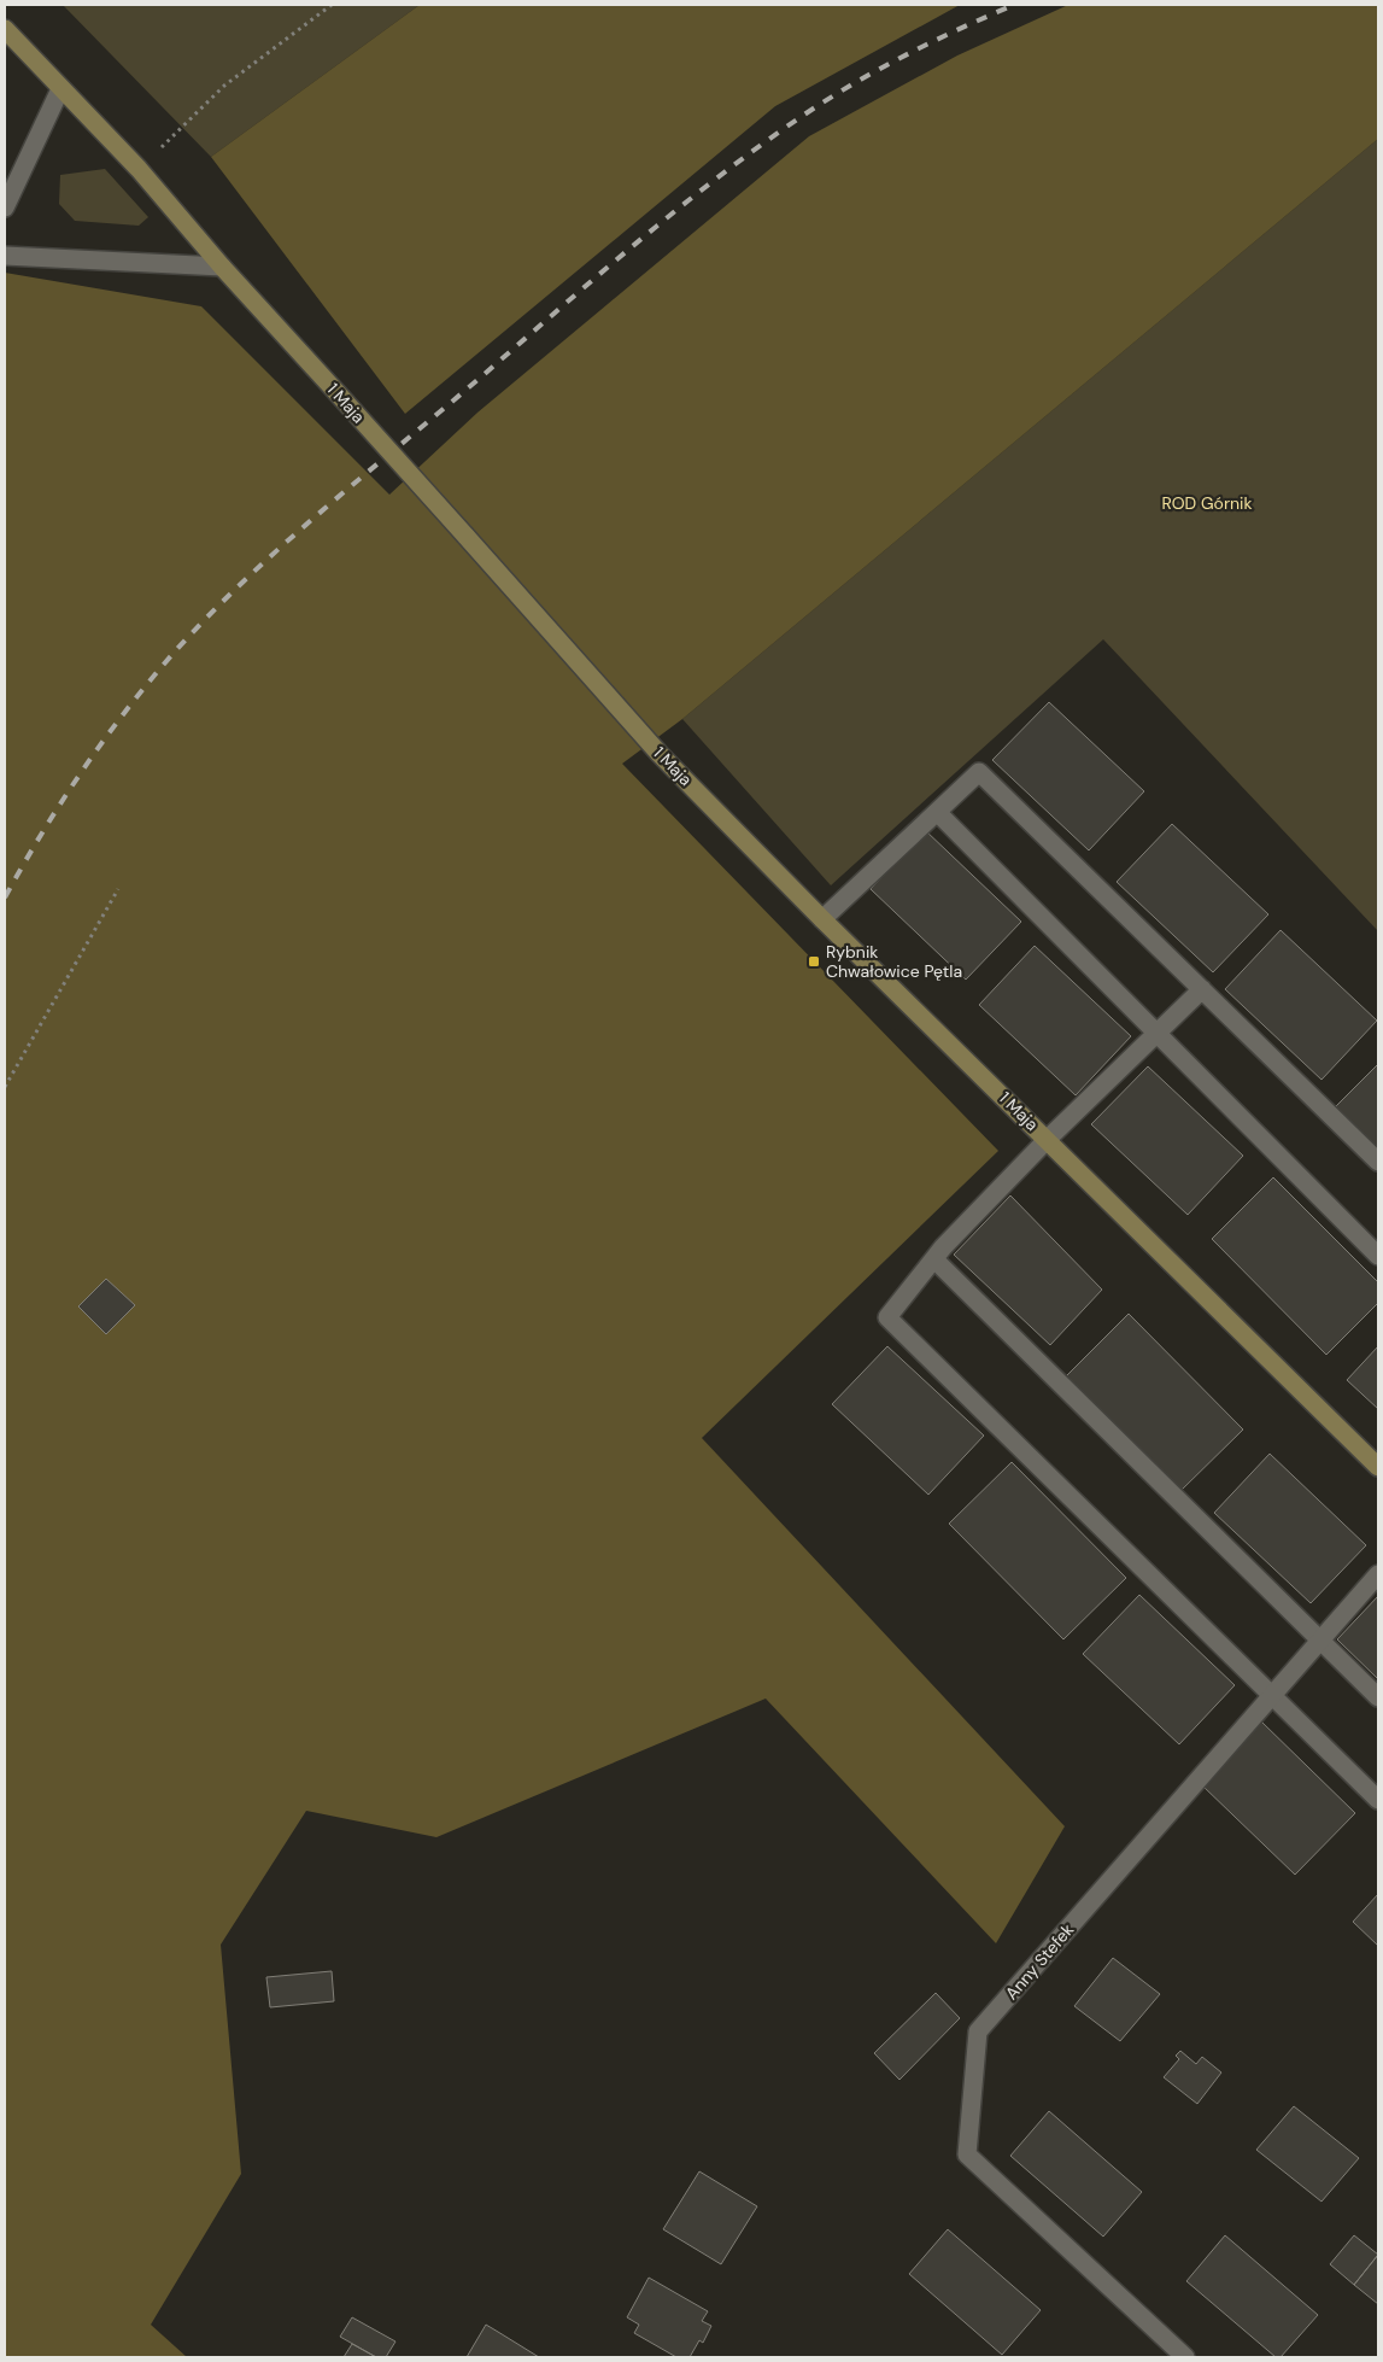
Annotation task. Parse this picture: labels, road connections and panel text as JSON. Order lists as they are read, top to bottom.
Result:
{
  "streets": {
    "main road": ["1 Maja"],
    "street": ["Anny Stefek"]
  },
  "parks": ["ROD Górnik"],
  "places": {
    "transit": ["Rybnik Chwałowice Pętla"]
  }
}
